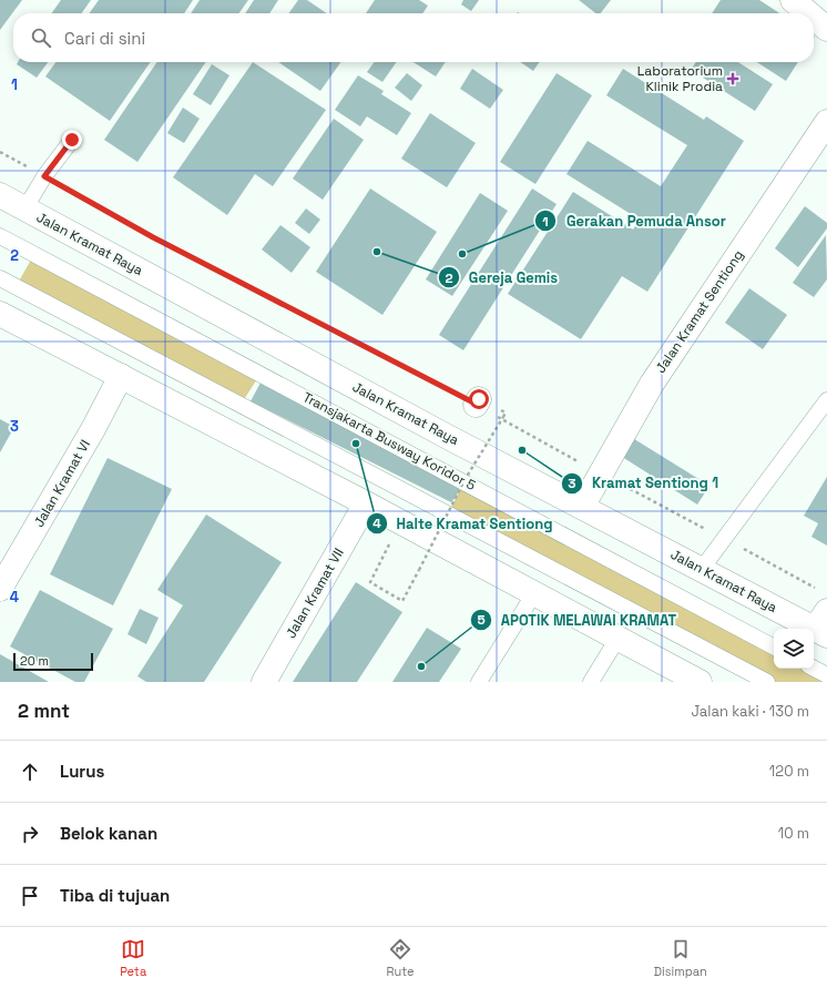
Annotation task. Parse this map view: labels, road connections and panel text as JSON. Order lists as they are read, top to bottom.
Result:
{
  "streets": {
    "main road": [
      "Jalan Kramat Raya",
      "Jalan Kramat Sentiong",
      "Jalan Kramat VI",
      "Jalan Kramat VII"
    ],
    "lane": ["Transjakarta Busway Koridor 5"]
  },
  "crossings": [
    ["Jalan Kramat Raya", "Jalan Kramat Sentiong"]
  ],
  "places": {
    "health": ["Laboratorium Klinik Prodia"],
    "other": [
      "Gereja Gemis",
      "Gerakan Pemuda Ansor",
      "Halte Kramat Sentiong",
      "Kramat Sentiong 1",
      "APOTIK MELAWAI KRAMAT"
    ]
  },
  "scale_bar": "20 m",
  "page": {
    "search": "Cari di sini",
    "scale": "20 m",
    "heading": ["2 mnt", "Jalan kaki · 130 m"],
    "list": [
      ["Lurus", "120 m"],
      ["Belok kanan", "10 m"],
      "Tiba di tujuan"
    ],
    "nav": ["Peta", "Rute", "Disimpan"]
  },
  "grid": {
    "rows": [
      "1",
      "2",
      "3",
      "4"
    ]
  }
}
